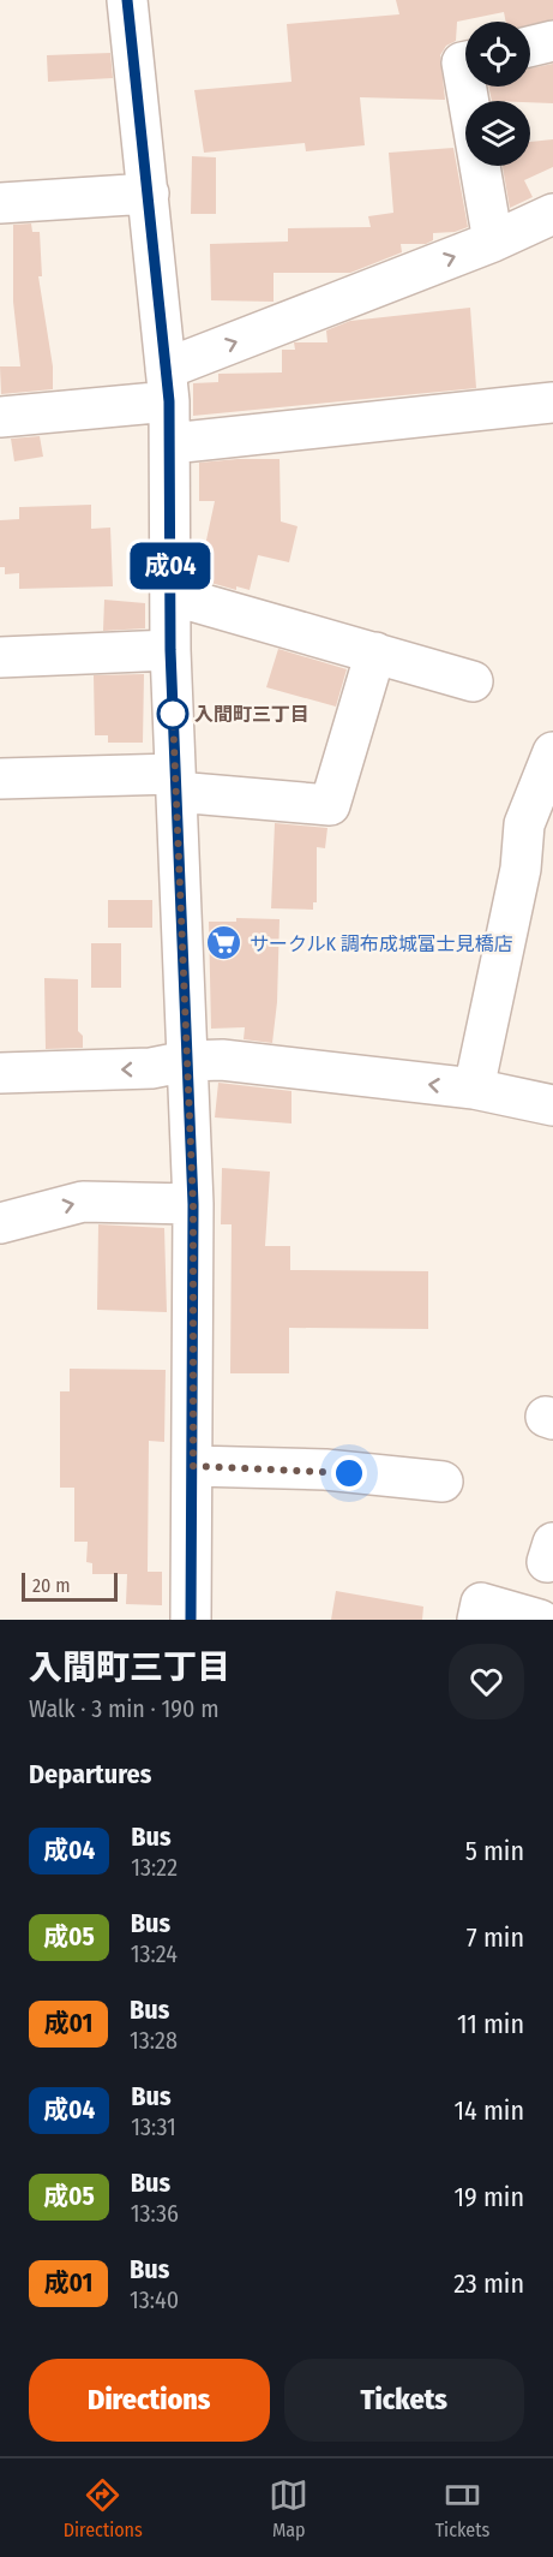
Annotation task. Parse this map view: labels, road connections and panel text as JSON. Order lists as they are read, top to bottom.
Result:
{
  "places": {
    "other": ["入間町三丁目"],
    "supermarket": ["サークルK 調布成城富士見橋店"]
  },
  "lines": ["bus line 成04"],
  "scale_bar": "20 m",
  "page": {
    "on_map": "成04",
    "scale": "20 m",
    "heading": [
      ["入間町三丁目", "Walk · 3 min · 190 m"],
      "Departures"
    ],
    "list": [
      {
        "mark": "成04",
        "name": "Bus",
        "note": "13:22",
        "value": "5 min"
      },
      {
        "mark": "成05",
        "name": "Bus",
        "note": "13:24",
        "value": "7 min"
      },
      {
        "mark": "成01",
        "name": "Bus",
        "note": "13:28",
        "value": "11 min"
      },
      {
        "mark": "成04",
        "name": "Bus",
        "note": "13:31",
        "value": "14 min"
      },
      {
        "mark": "成05",
        "name": "Bus",
        "note": "13:36",
        "value": "19 min"
      },
      {
        "mark": "成01",
        "name": "Bus",
        "note": "13:40",
        "value": "23 min"
      }
    ],
    "buttons": ["Directions", "Tickets"],
    "tabs": ["Directions", "Map", "Tickets"]
  }
}
